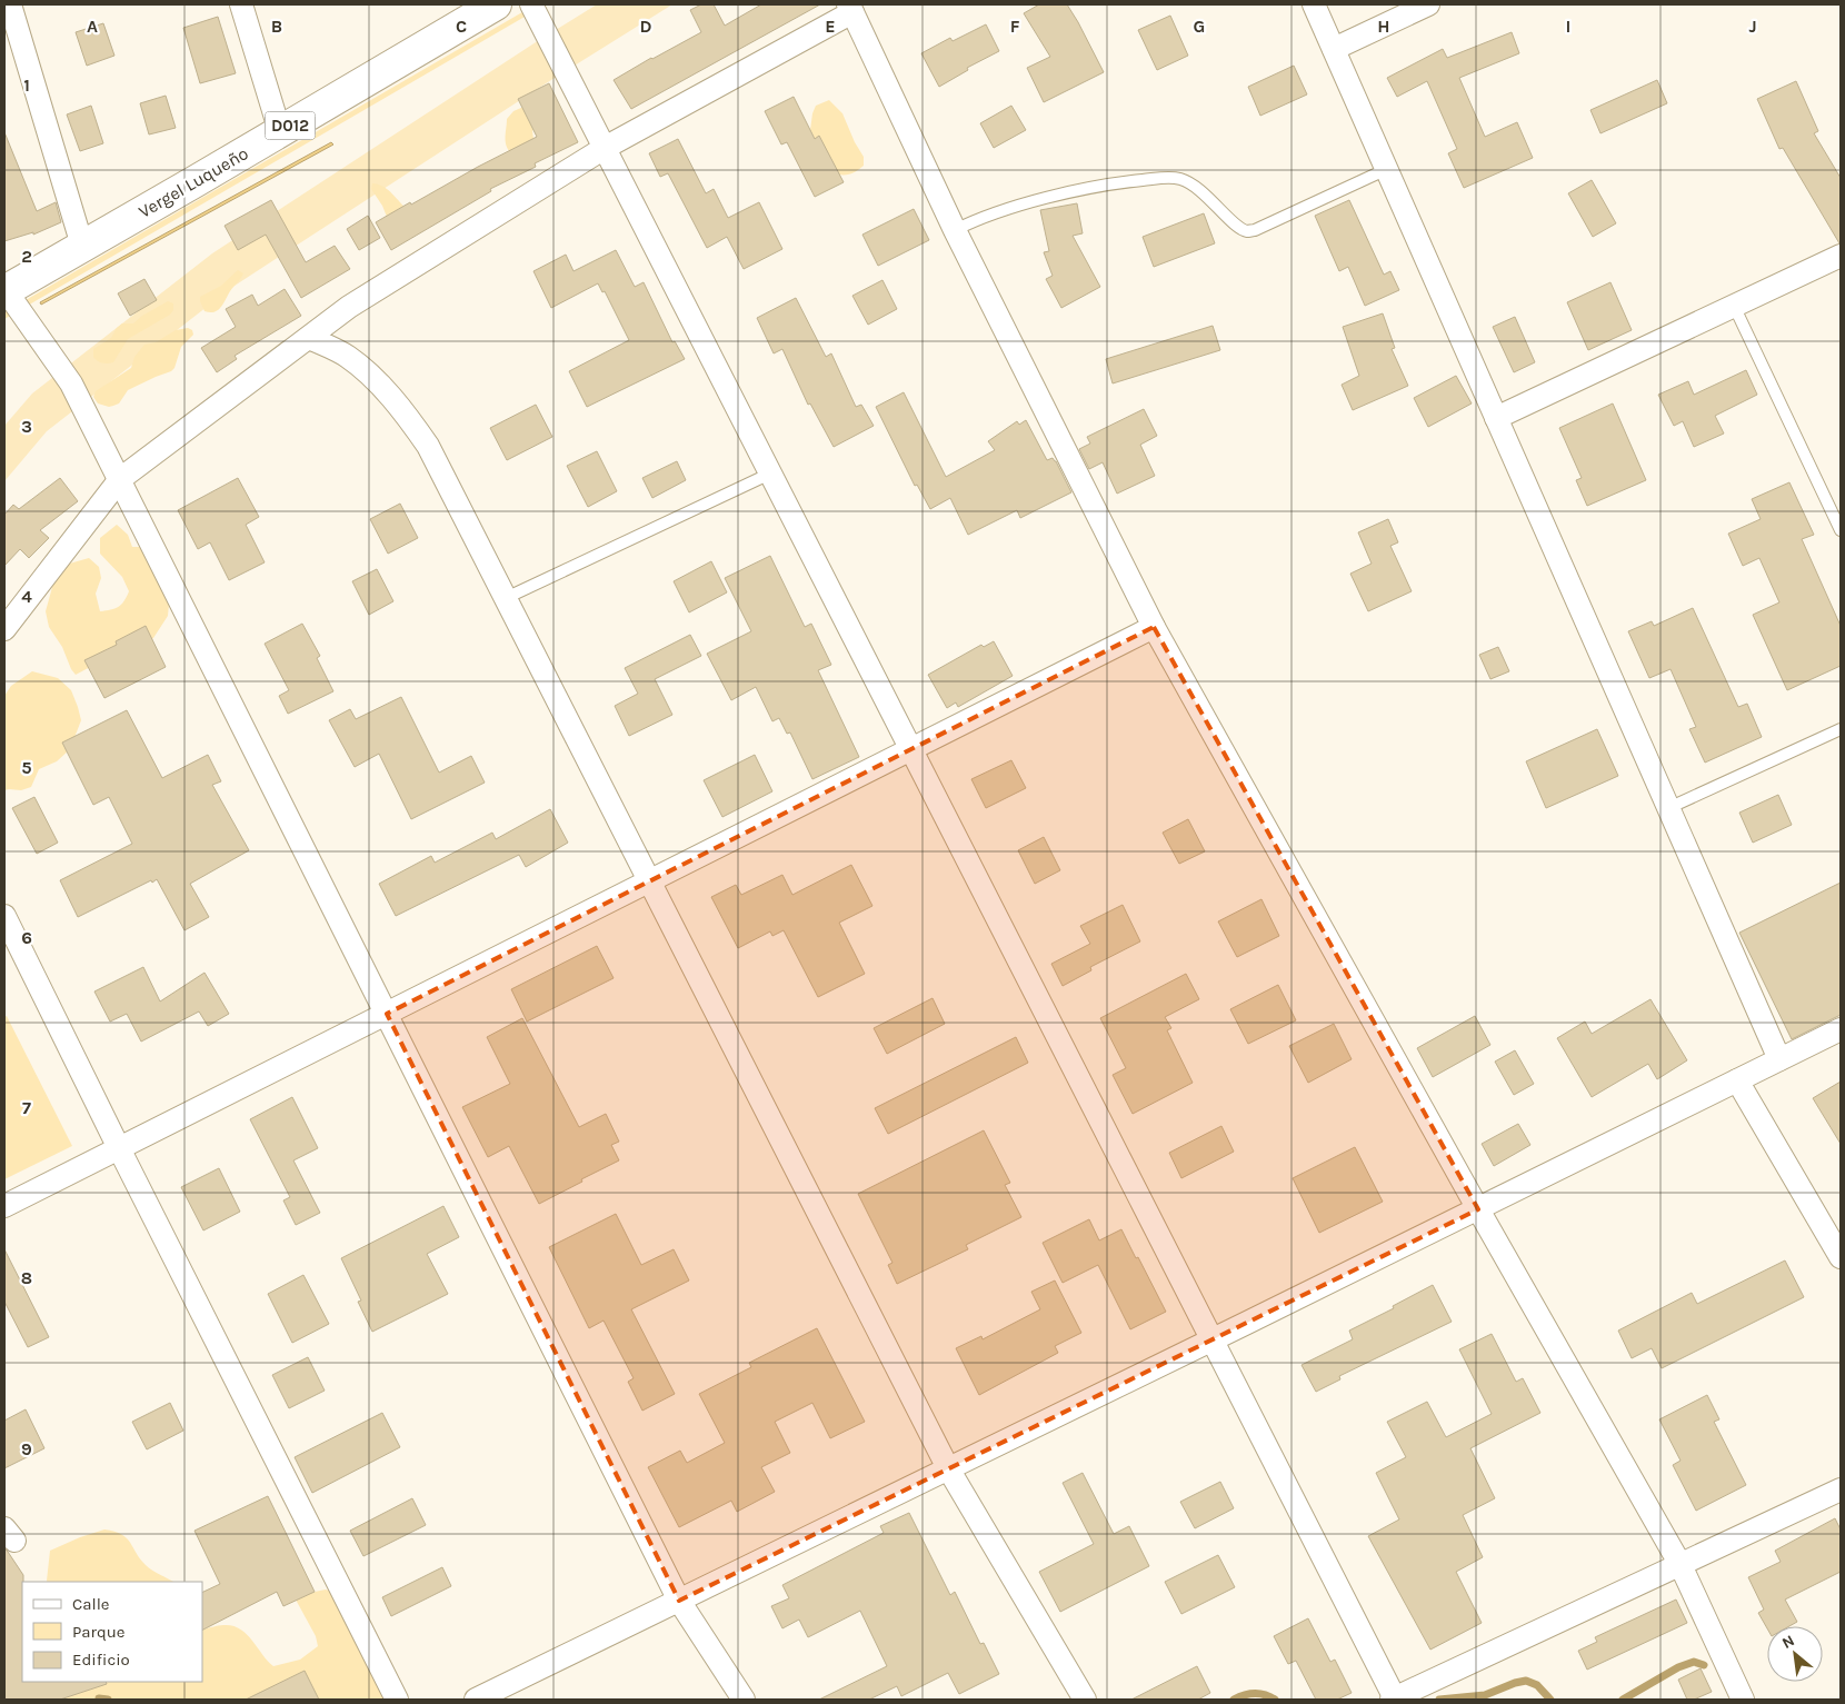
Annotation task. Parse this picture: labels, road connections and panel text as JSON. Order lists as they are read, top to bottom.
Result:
{
  "streets": {
    "main road": ["D012", "Vergel Luqueño"]
  },
  "legend": ["Calle", "Parque", "Edificio"],
  "north": "top left",
  "grid": {
    "columns": [
      "A",
      "B",
      "C",
      "D",
      "E",
      "F",
      "G",
      "H",
      "I",
      "J"
    ],
    "rows": [
      "1",
      "2",
      "3",
      "4",
      "5",
      "6",
      "7",
      "8",
      "9"
    ]
  }
}
